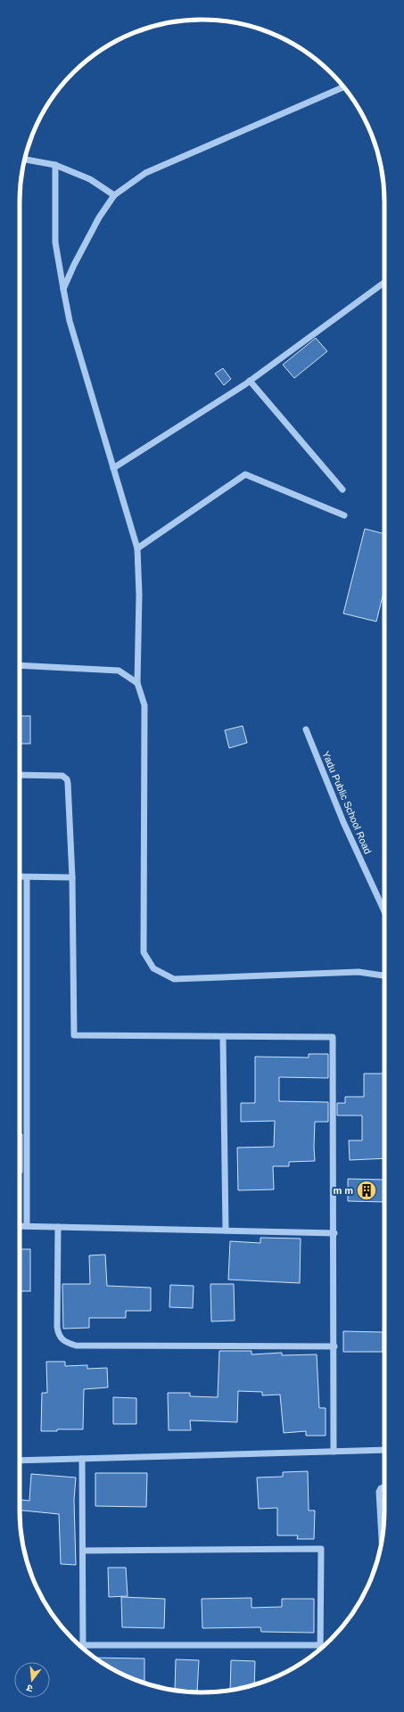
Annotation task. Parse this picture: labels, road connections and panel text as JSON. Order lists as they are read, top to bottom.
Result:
{
  "streets": {
    "street": ["Yadu Public School Road"]
  },
  "places": {
    "building": ["m m"]
  },
  "north": "bottom"
}
